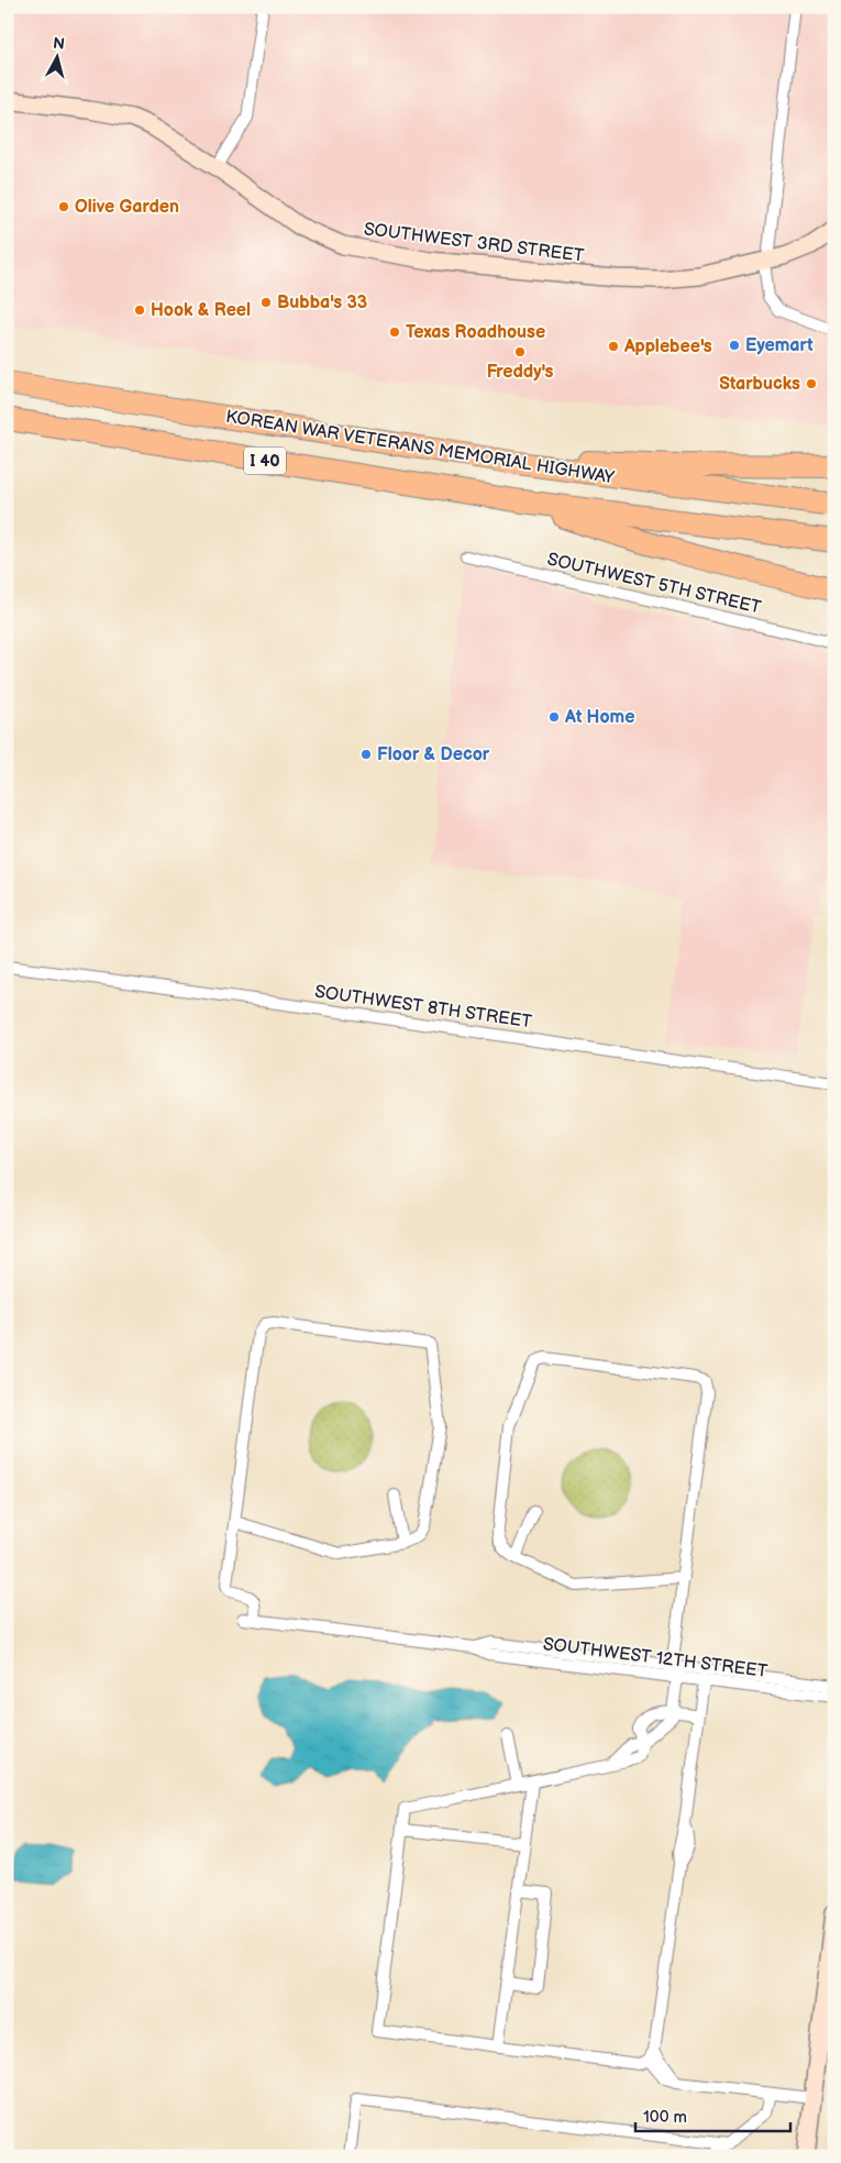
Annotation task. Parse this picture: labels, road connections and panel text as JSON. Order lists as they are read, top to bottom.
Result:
{
  "streets": {
    "highway": ["KOREAN WAR VETERANS MEMORIAL HIGHWAY", "I 40"],
    "main road": ["SOUTHWEST 3RD STREET"],
    "street": ["SOUTHWEST 5TH STREET", "SOUTHWEST 8TH STREET", "SOUTHWEST 12TH STREET"]
  },
  "places": [
    "Olive Garden",
    "Bubba's 33",
    "Hook & Reel",
    "Texas Roadhouse",
    "Eyemart",
    "Applebee's",
    "Freddy's",
    "Starbucks",
    "At Home",
    "Floor & Decor"
  ],
  "scale_bar": "100 m",
  "north": "top"
}
